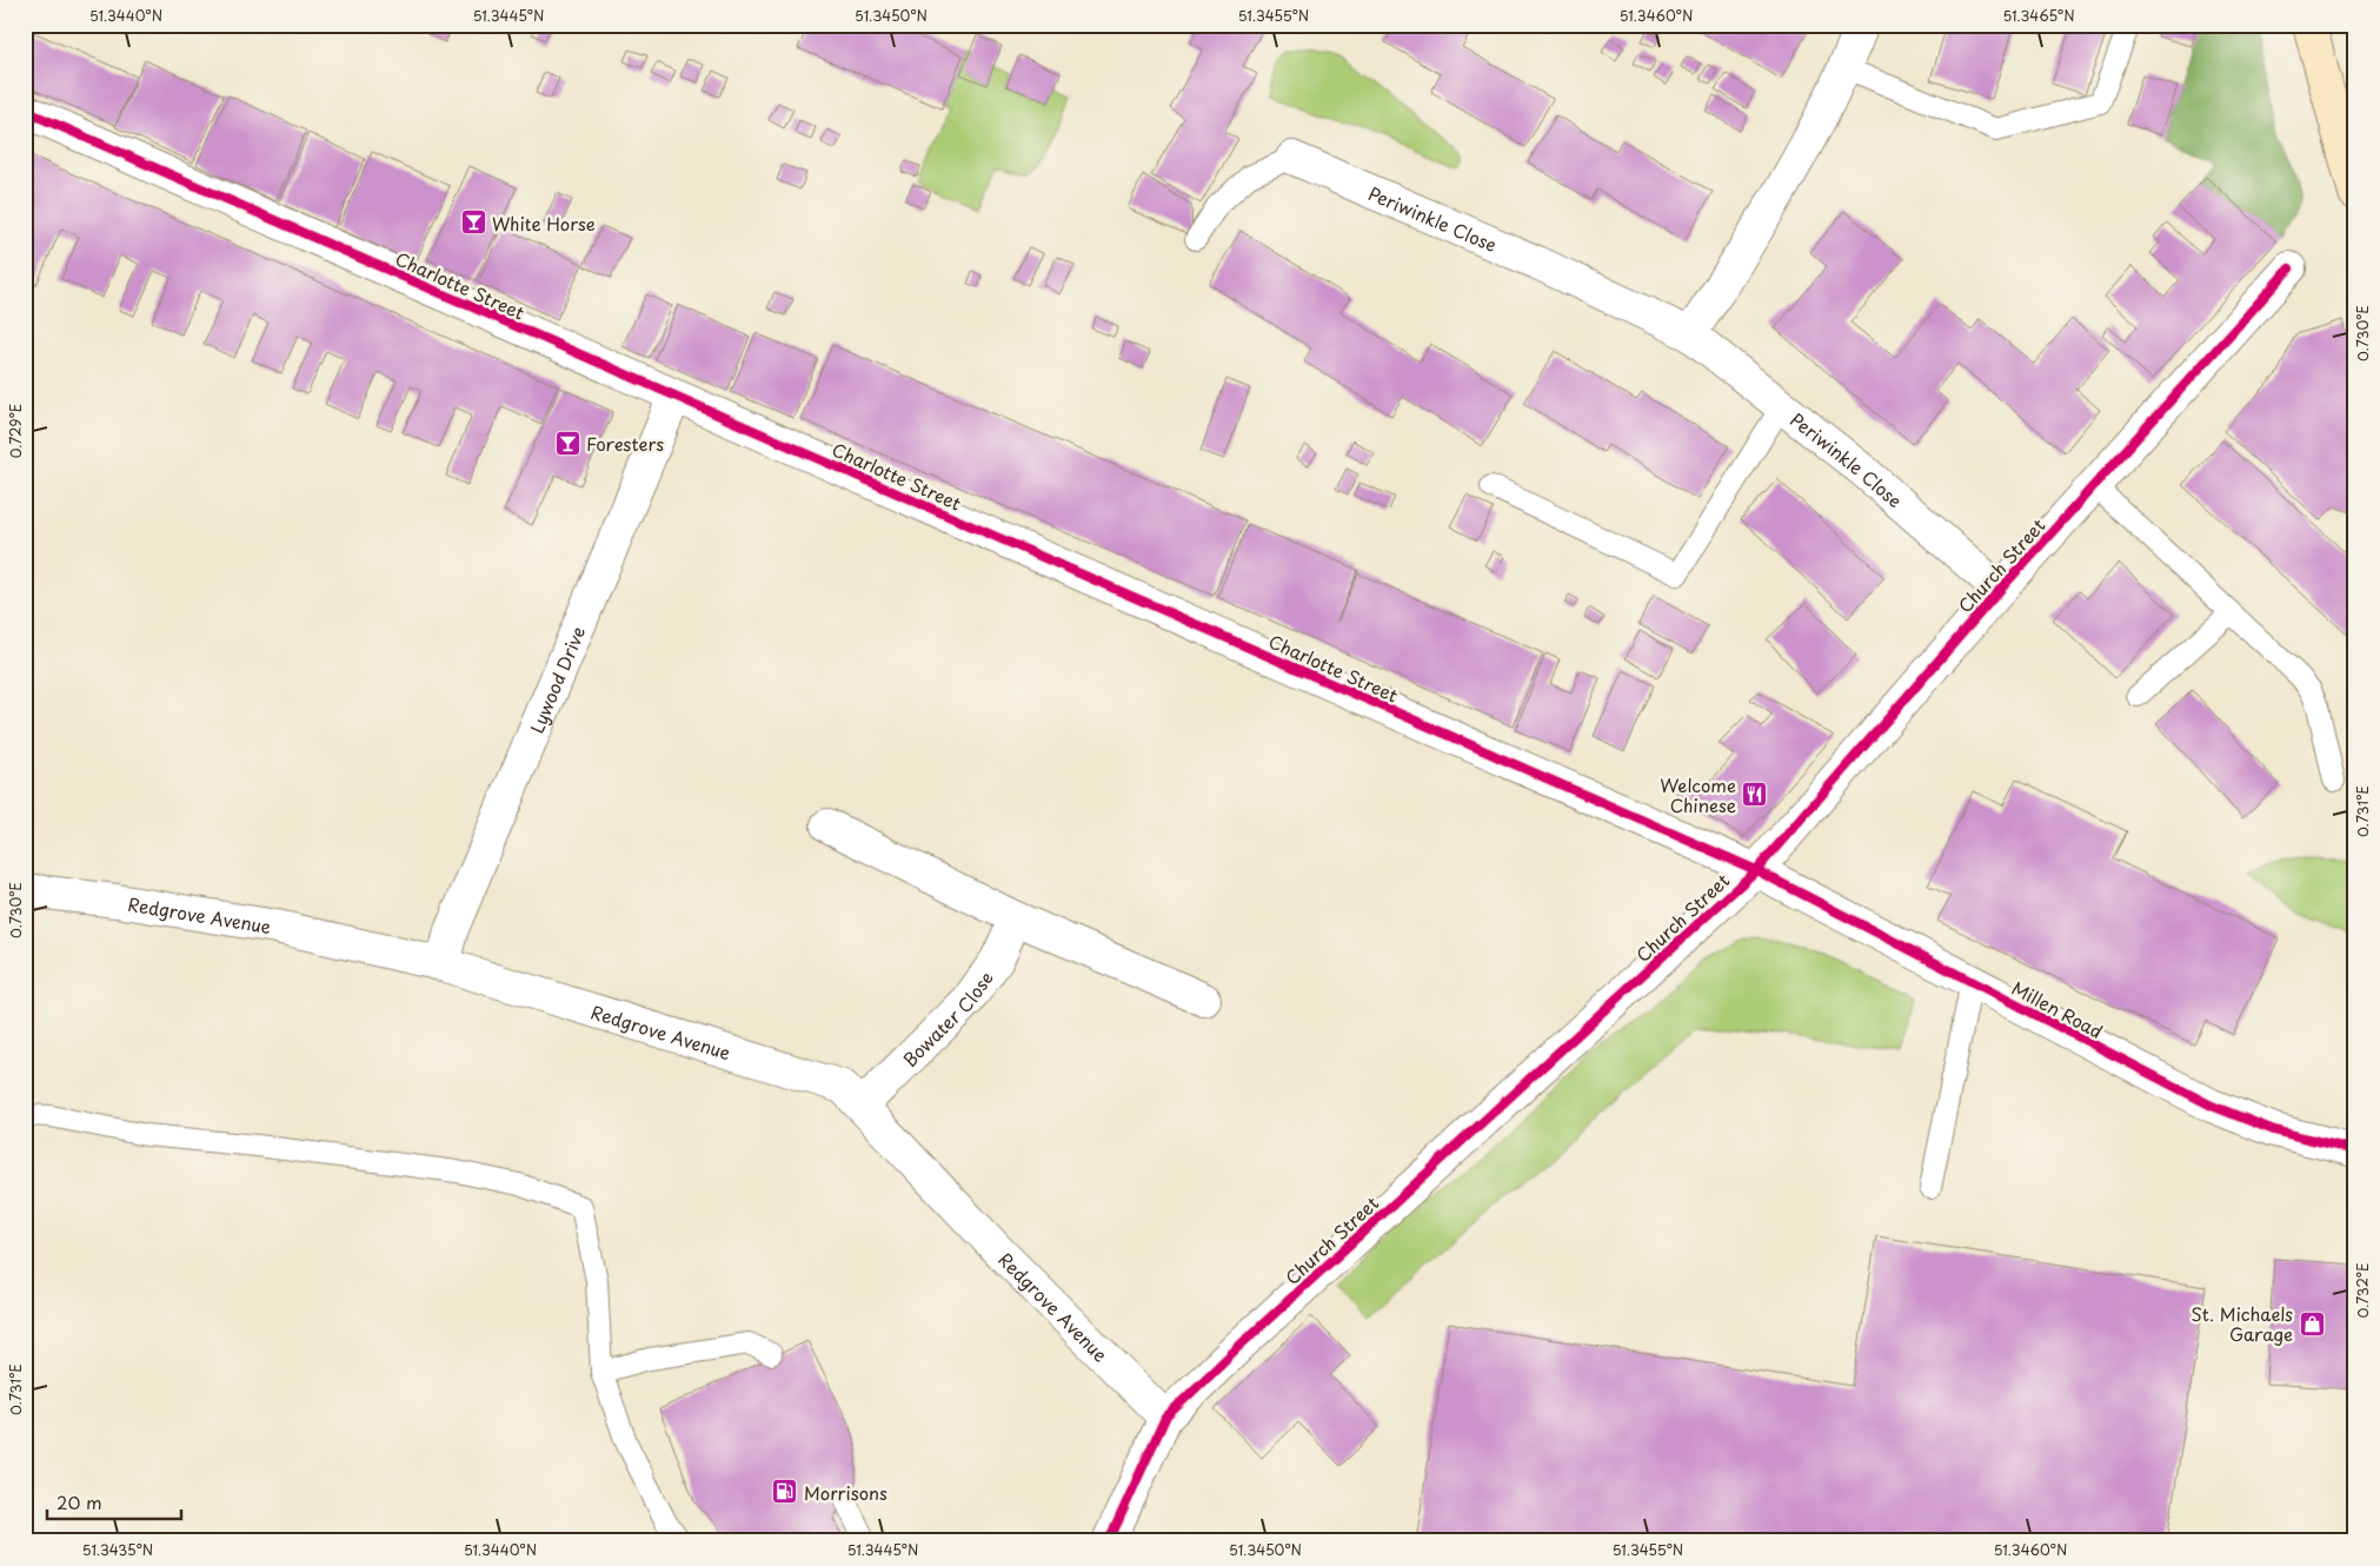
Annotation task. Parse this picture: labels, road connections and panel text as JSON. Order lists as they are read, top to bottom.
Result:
{
  "streets": {
    "street": [
      "Periwinkle Close",
      "Charlotte Street",
      "Church Street",
      "Lywood Drive",
      "Redgrove Avenue",
      "Millen Road",
      "Bowater Close"
    ]
  },
  "crossings": [
    ["Periwinkle Close", "Church Street"],
    ["Charlotte Street", "Church Street"],
    ["Charlotte Street", "Lywood Drive"],
    ["Charlotte Street", "Millen Road"],
    ["Church Street", "Redgrove Avenue"],
    ["Church Street", "Millen Road"],
    ["Lywood Drive", "Redgrove Avenue"],
    ["Redgrove Avenue", "Bowater Close"]
  ],
  "places": {
    "bar": ["White Horse", "Foresters"],
    "restaurant": ["Welcome Chinese"],
    "shop": ["St. Michaels Garage"],
    "fuel station": ["Morrisons"]
  },
  "scale_bar": "20 m",
  "coordinates": [
    "51.3440°N",
    "51.3445°N",
    "51.3450°N",
    "51.3455°N",
    "51.3460°N",
    "51.3465°N",
    "0.730°E",
    "0.729°E",
    "0.731°E",
    "0.732°E",
    "51.3435°N"
  ]
}
